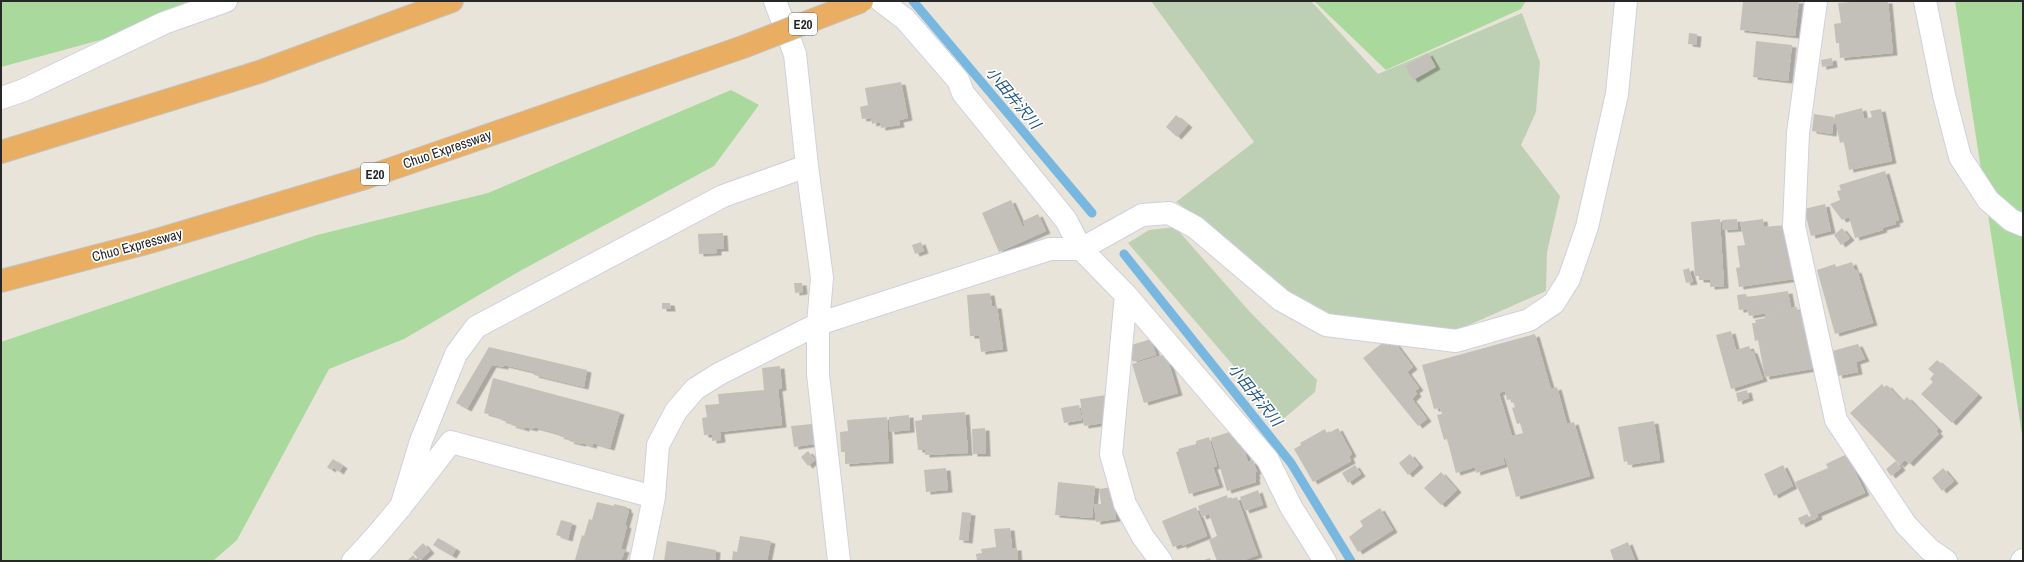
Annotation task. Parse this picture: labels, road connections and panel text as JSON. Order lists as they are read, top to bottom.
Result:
{
  "streets": {
    "highway": ["E20", "Chuo Expressway"]
  },
  "water": ["小田井沢川"]
}
